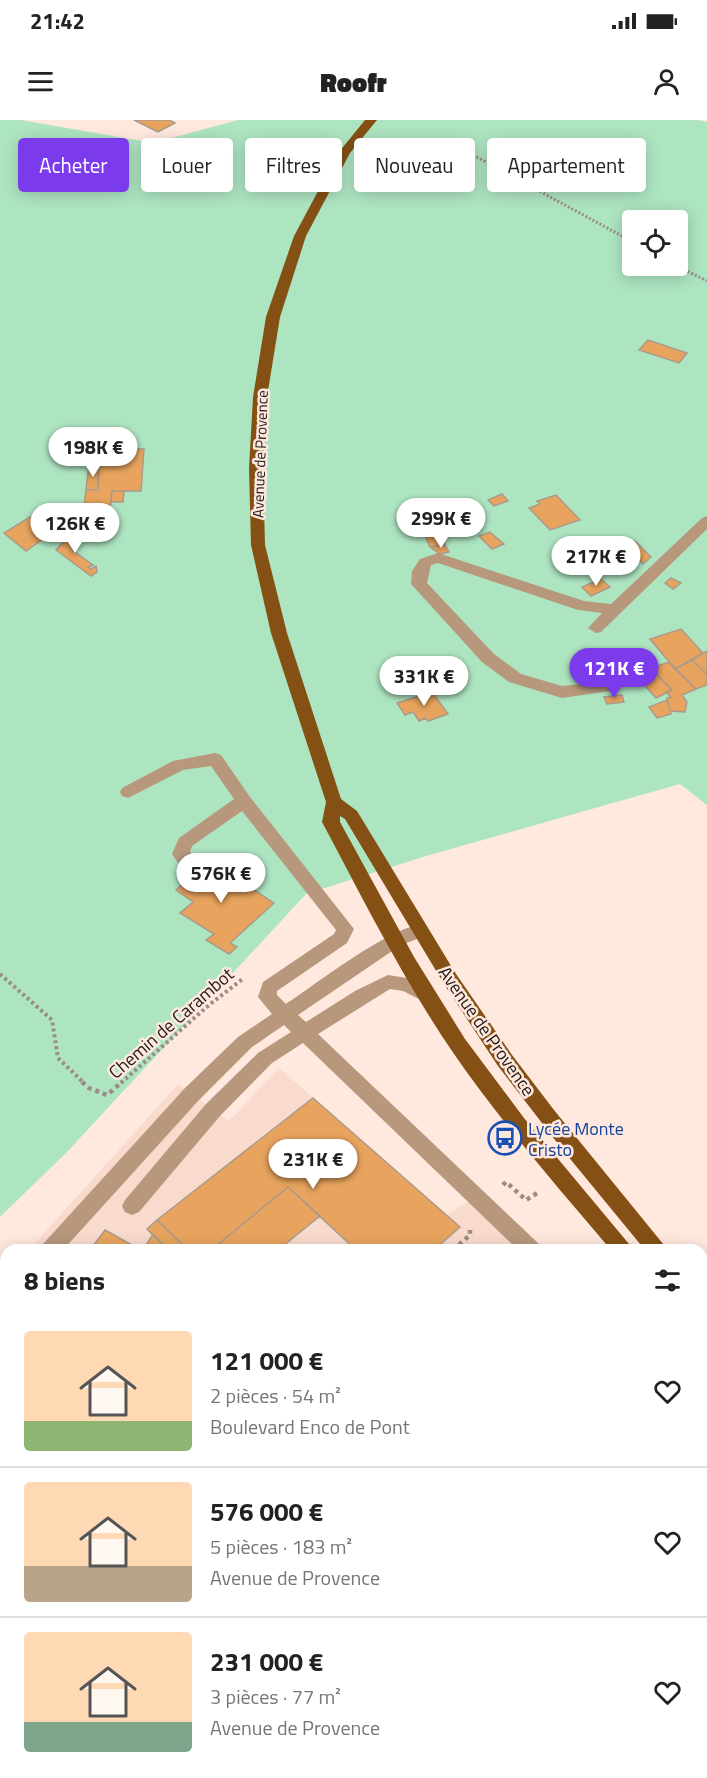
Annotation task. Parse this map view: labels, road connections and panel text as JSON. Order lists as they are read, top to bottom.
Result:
{
  "streets": {
    "main road": ["Avenue de Provence"],
    "path": ["Chemin de Carambot"]
  },
  "places": {
    "bus stop": ["Lycée Monte Cristo"]
  },
  "page": {
    "status": "21:42",
    "header": "Roofr",
    "chip": [
      "Acheter",
      "Louer",
      "Filtres",
      "Nouveau",
      "Appartement"
    ],
    "price": [
      "198K €",
      "299K €",
      "126K €",
      "217K €",
      "121K €",
      "331K €",
      "576K €",
      "231K €"
    ],
    "heading": "8 biens",
    "list": [
      {
        "name": "121 000 €",
        "note": "2 pièces · 54 m² · Boulevard Enco de Pont"
      },
      {
        "name": "576 000 €",
        "note": "5 pièces · 183 m² · Avenue de Provence"
      },
      {
        "name": "231 000 €",
        "note": "3 pièces · 77 m² · Avenue de Provence"
      }
    ]
  }
}
